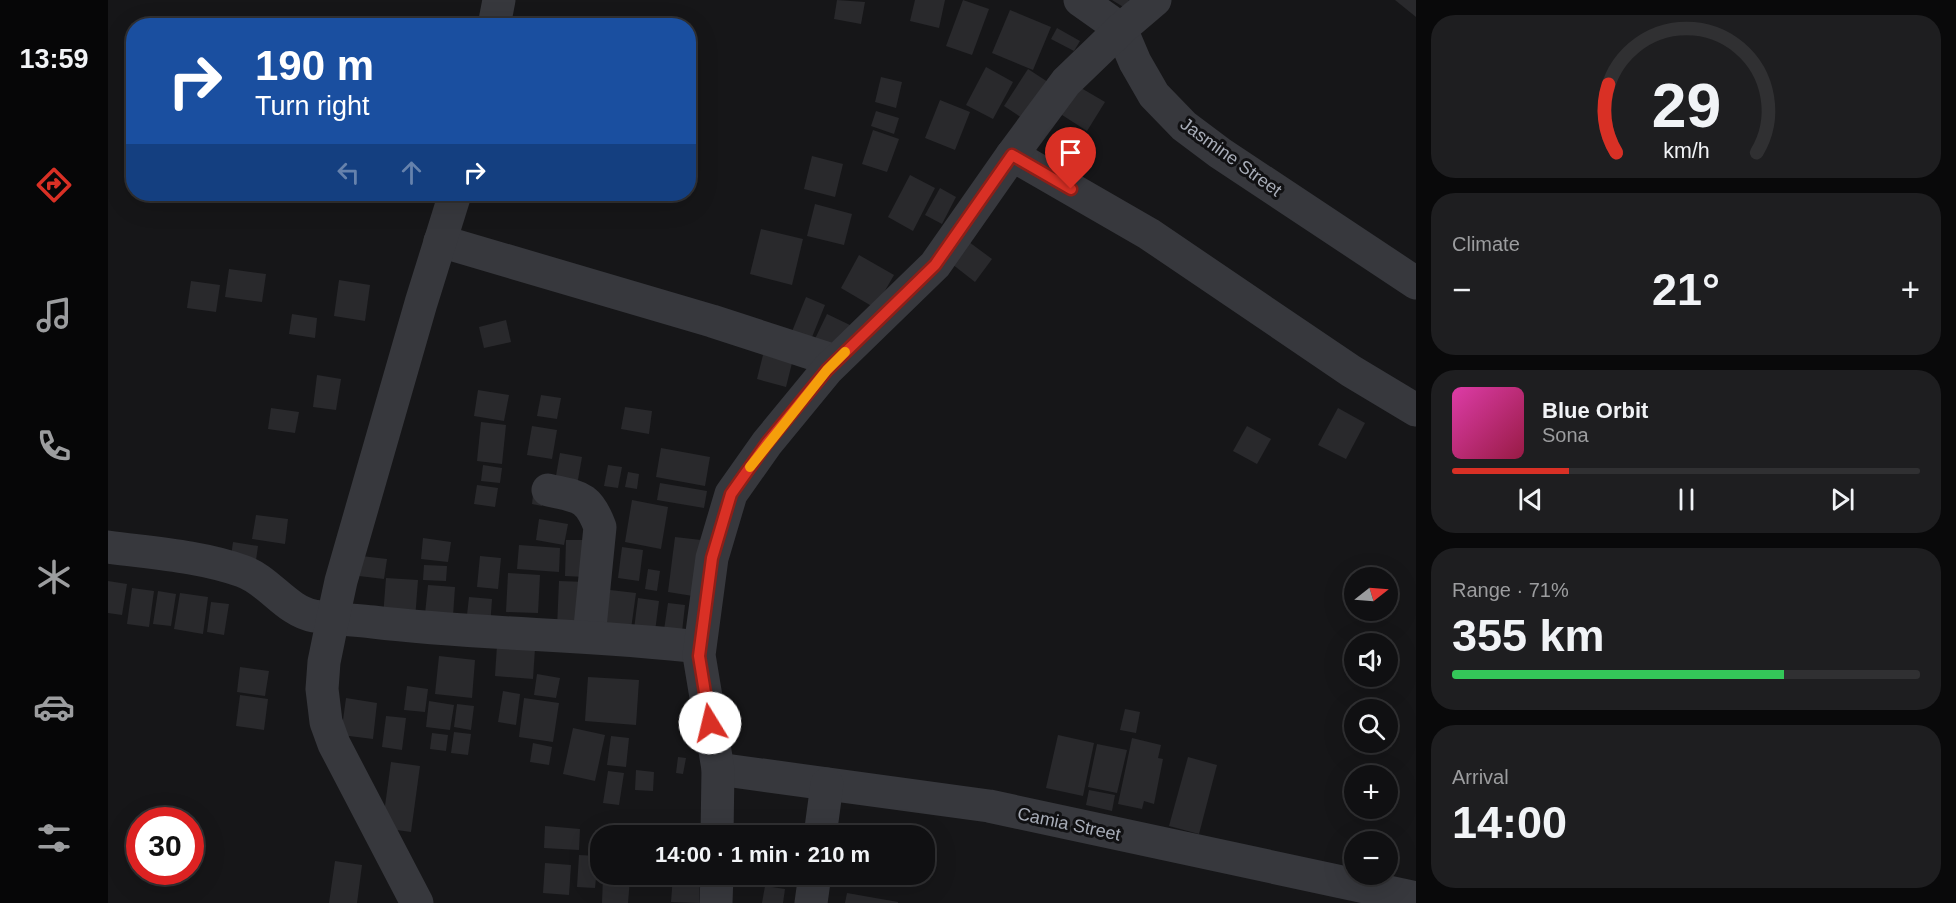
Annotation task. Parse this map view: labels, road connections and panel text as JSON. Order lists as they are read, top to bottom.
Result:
{
  "streets": {
    "street": ["Jasmine Street", "Camia Street"]
  },
  "north": "right",
  "page": {
    "tabs": "13:59",
    "turn": ["190 m", "Turn right"],
    "tile": [
      "Climate",
      ["Range · 71%", "355 km"],
      ["Arrival", "14:00"]
    ],
    "heat": ["−", "21°", "+"],
    "song": ["Blue Orbit", "Sona"],
    "map_buttons": ["+", "−"],
    "limit": "30",
    "trip": "14:00 · 1 min · 210 m",
    "gauge": ["29", "km/h"]
  }
}
